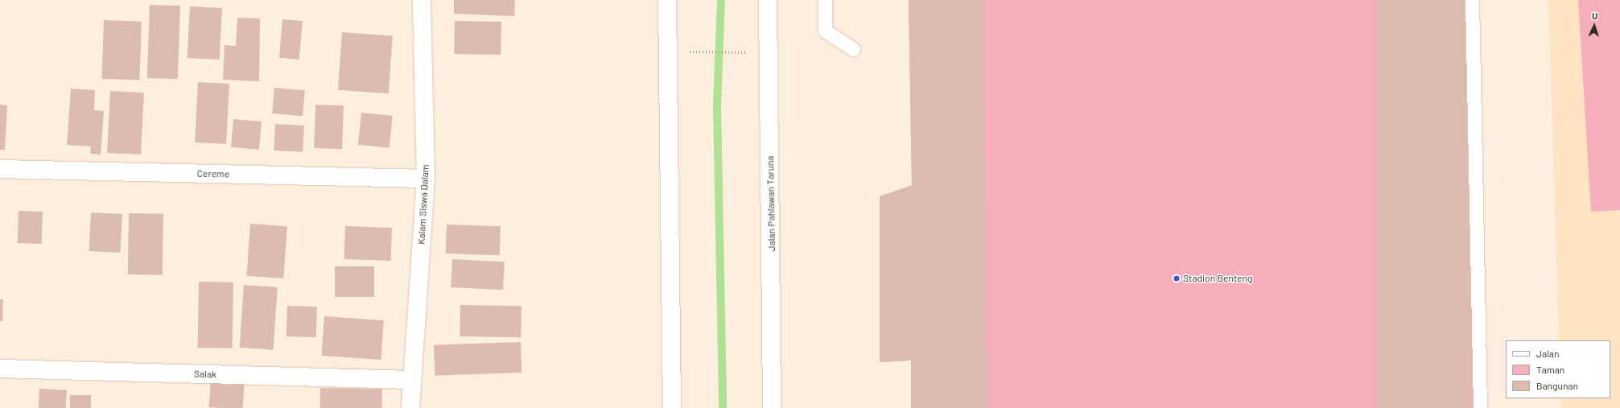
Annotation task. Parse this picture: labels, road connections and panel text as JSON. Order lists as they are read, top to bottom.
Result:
{
  "streets": {
    "street": [
      "Cereme",
      "Jalan Pahlawan Taruna",
      "Kalam Siswa Dalam",
      "Salak"
    ]
  },
  "crossings": [
    ["Cereme", "Kalam Siswa Dalam"],
    ["Kalam Siswa Dalam", "Salak"]
  ],
  "places": ["Stadion Benteng"],
  "legend": ["Jalan", "Taman", "Bangunan"],
  "north": "top"
}
